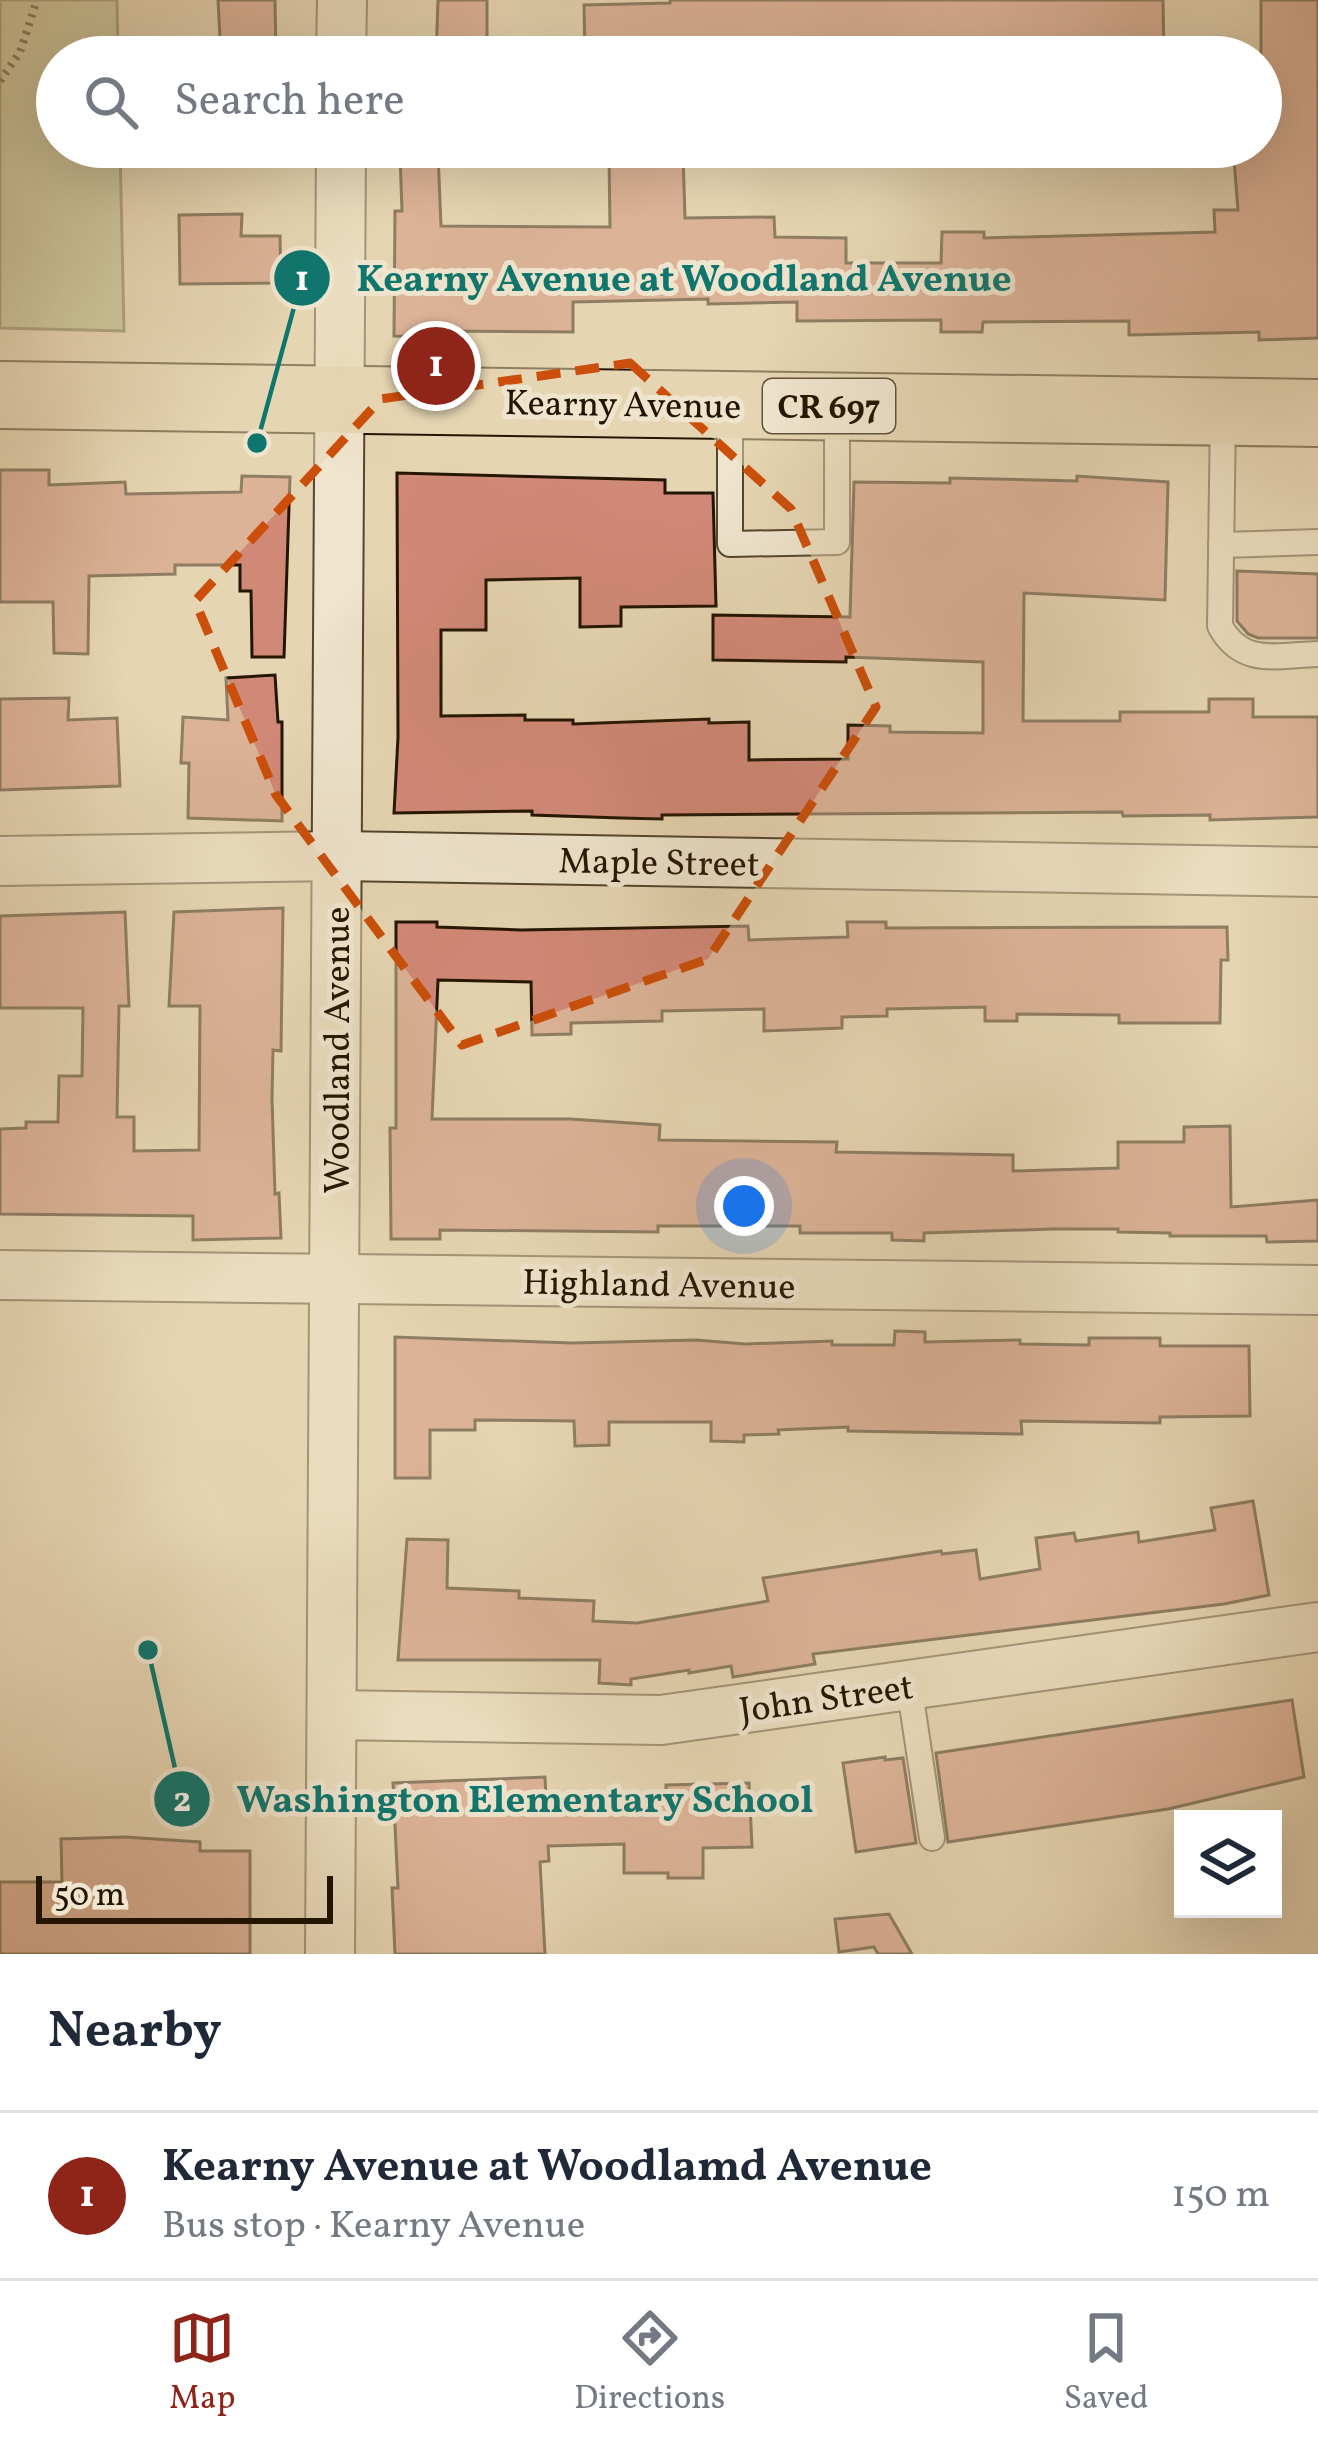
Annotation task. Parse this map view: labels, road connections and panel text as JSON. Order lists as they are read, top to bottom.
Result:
{
  "streets": {
    "main road": ["Kearny Avenue", "CR 697"],
    "street": [
      "Maple Street",
      "Woodland Avenue",
      "Highland Avenue",
      "John Street"
    ]
  },
  "crossings": [
    ["Kearny Avenue", "Woodland Avenue"],
    ["Maple Street", "Woodland Avenue"],
    ["Woodland Avenue", "Highland Avenue"],
    ["Woodland Avenue", "John Street"]
  ],
  "places": ["Kearny Avenue at Woodland Avenue", "Washington Elementary School"],
  "scale_bar": "50 m",
  "page": {
    "search": "Search here",
    "pins": "1",
    "scale": "50 m",
    "heading": "Nearby",
    "list": [
      {
        "mark": "1",
        "name": "Kearny Avenue at Woodlamd Avenue",
        "note": "Bus stop · Kearny Avenue",
        "value": "150 m"
      }
    ],
    "nav": ["Map", "Directions", "Saved"]
  }
}
